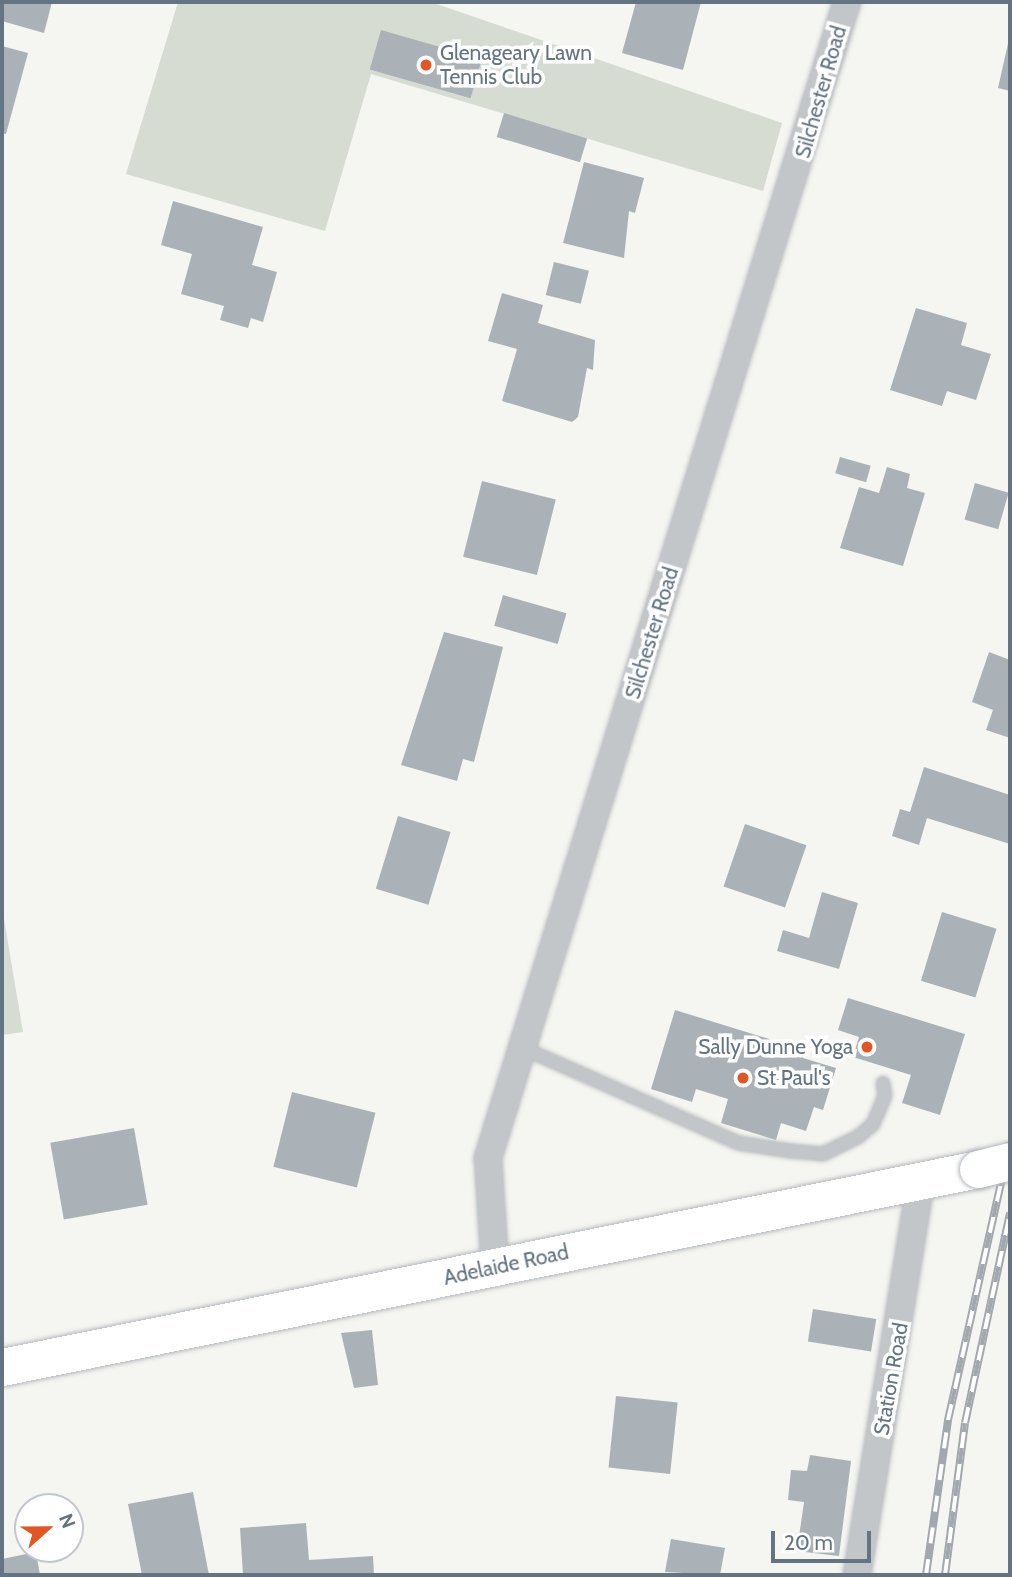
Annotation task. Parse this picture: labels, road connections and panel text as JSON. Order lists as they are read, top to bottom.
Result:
{
  "streets": {
    "street": ["Silchester Road", "Adelaide Road", "Station Road"]
  },
  "crossings": [
    ["Silchester Road", "Adelaide Road"],
    ["Adelaide Road", "Station Road"]
  ],
  "places": ["Glenageary Lawn Tennis Club", "Sally Dunne Yoga", "St Paul's"],
  "scale_bar": "20 m",
  "north": "right"
}
